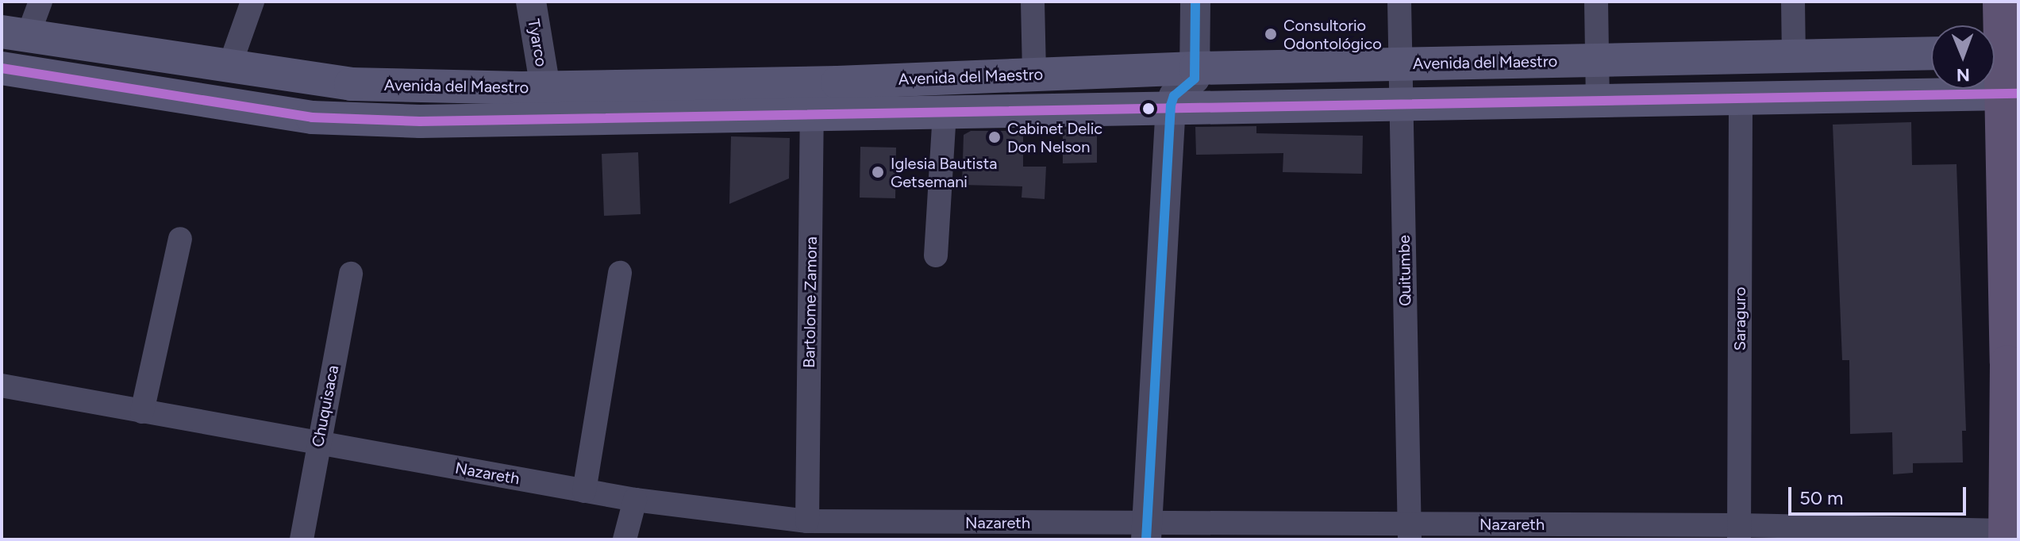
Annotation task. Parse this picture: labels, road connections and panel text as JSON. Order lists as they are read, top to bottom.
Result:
{
  "streets": {
    "main road": ["Avenida del Maestro"],
    "street": [
      "Tyarco",
      "Quitumbe",
      "Bartolome Zamora",
      "Saraguro",
      "Chuquisaca",
      "Nazareth"
    ]
  },
  "crossings": [
    ["Tyarco", "Avenida del Maestro"],
    ["Avenida del Maestro", "Quitumbe"],
    ["Avenida del Maestro", "Bartolome Zamora"],
    ["Avenida del Maestro", "Saraguro"],
    ["Quitumbe", "Nazareth"],
    ["Bartolome Zamora", "Nazareth"],
    ["Saraguro", "Nazareth"],
    ["Chuquisaca", "Nazareth"]
  ],
  "places": ["Consultorio Odontológico", "Cabinet Delic Don Nelson", "Iglesia Bautista Getsemani"],
  "scale_bar": "50 m",
  "north": "bottom"
}
